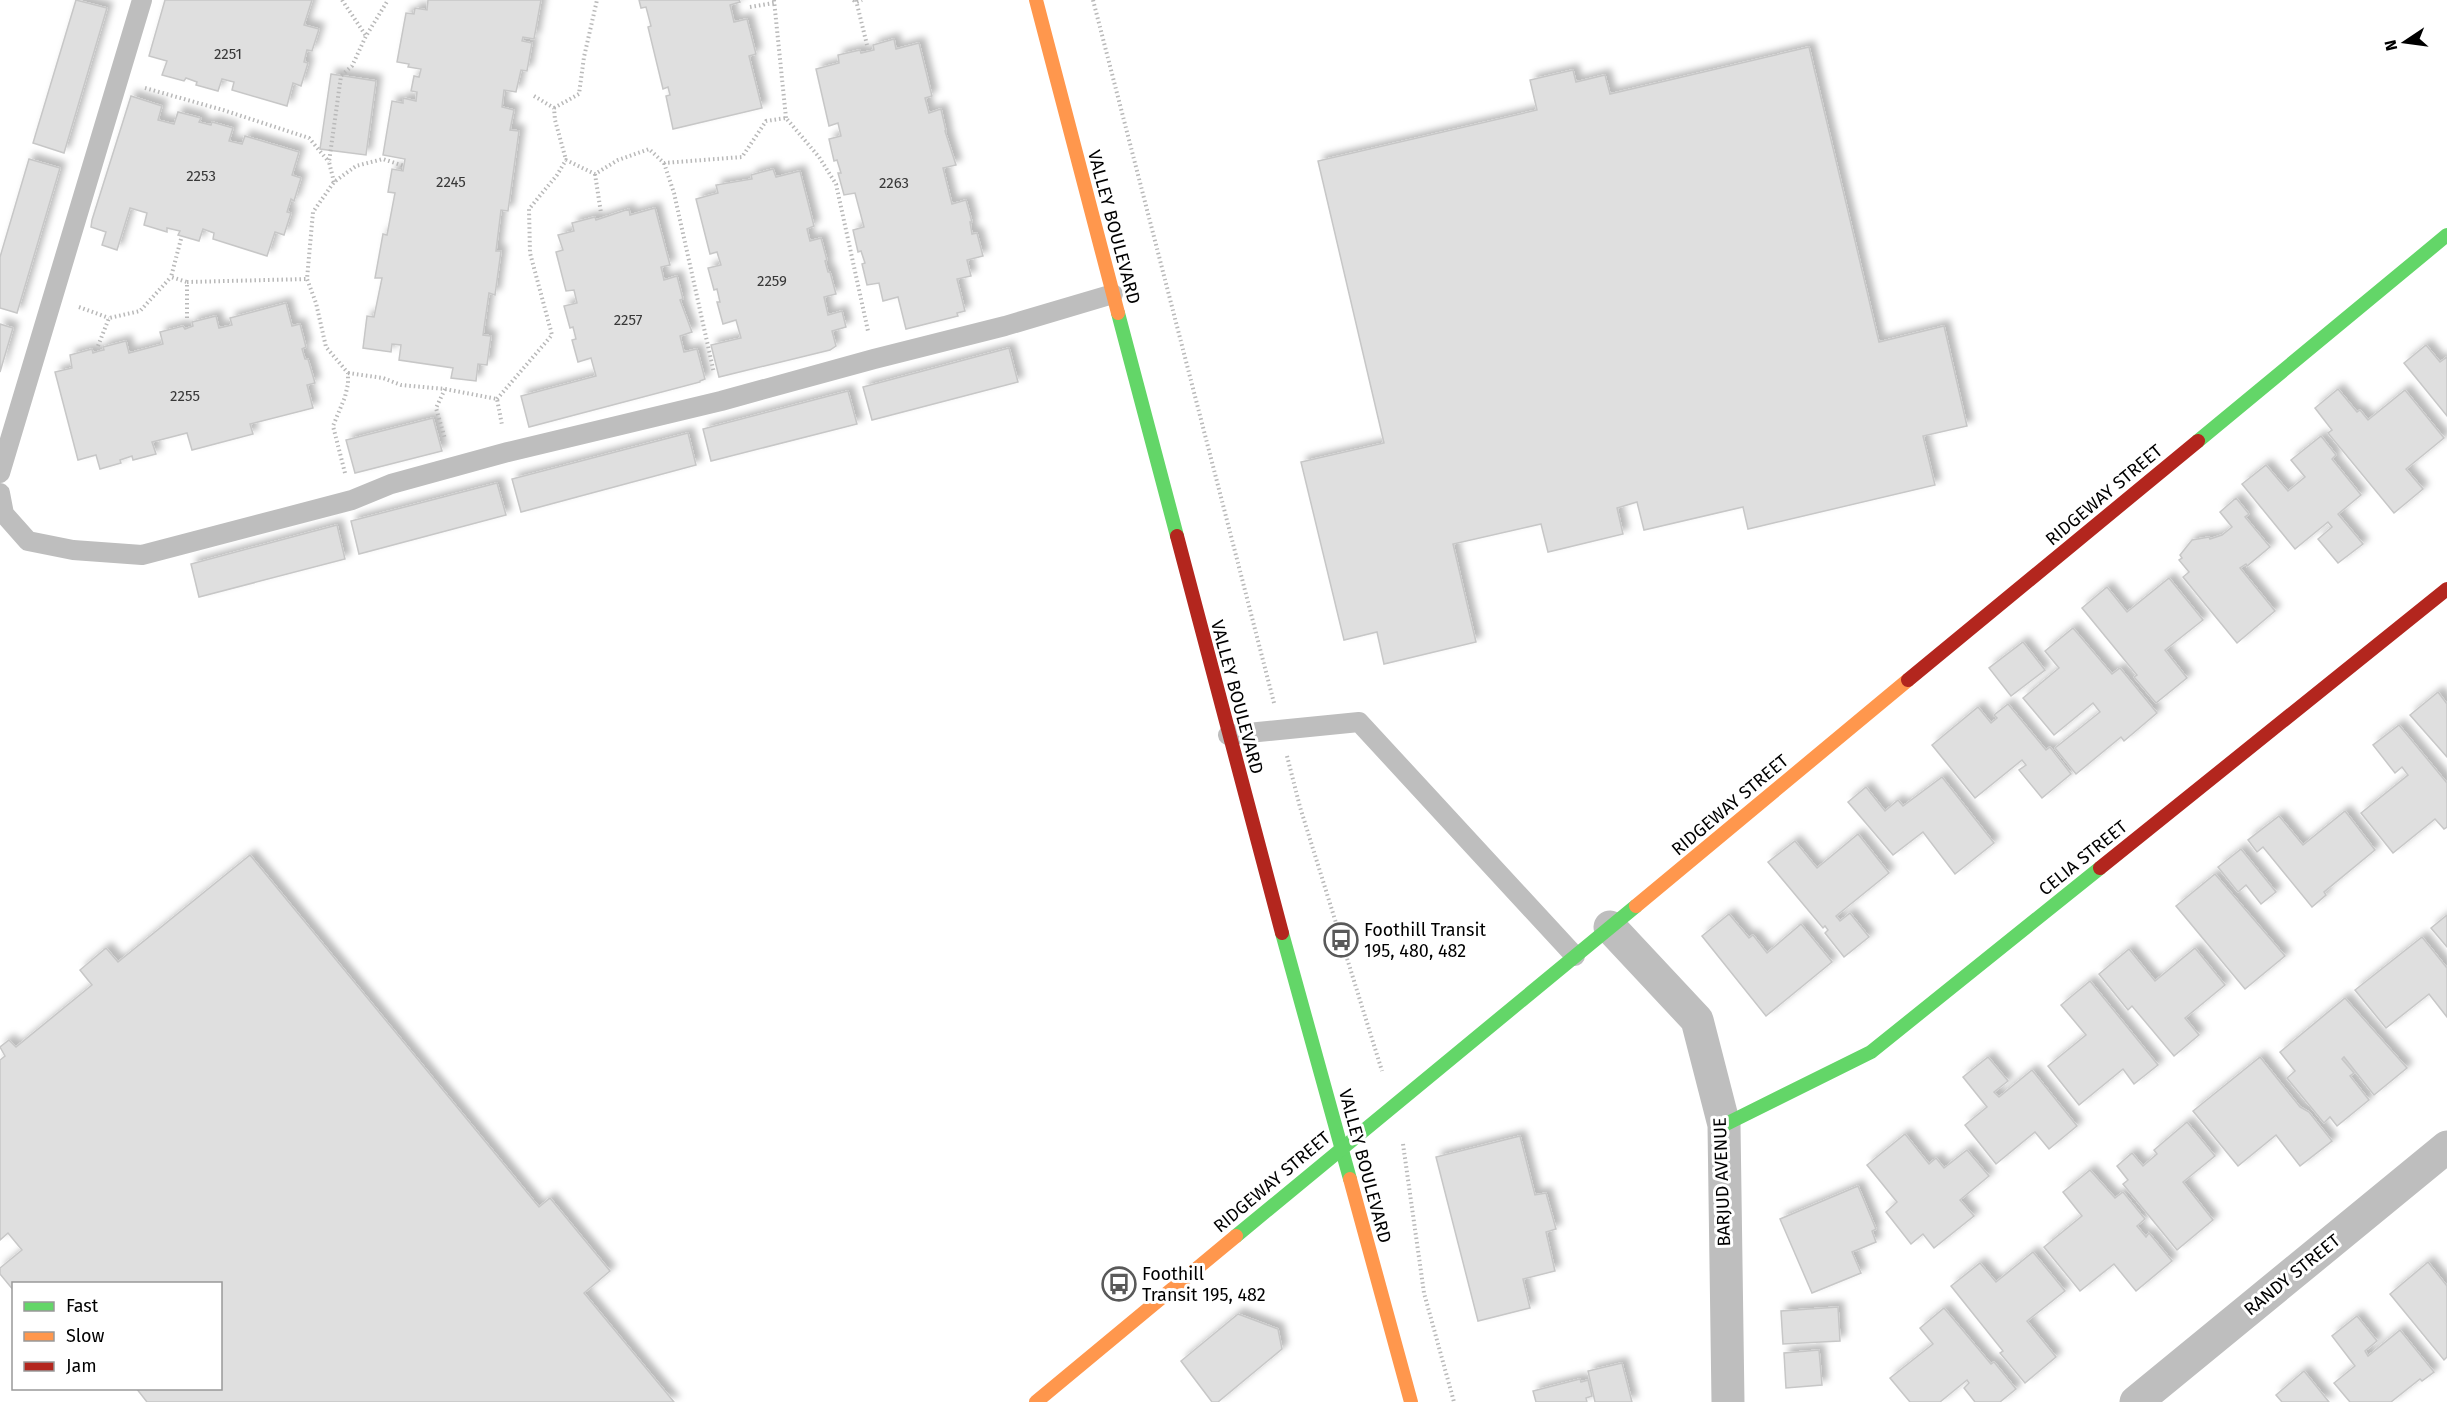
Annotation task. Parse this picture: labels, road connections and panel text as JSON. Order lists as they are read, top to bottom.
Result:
{
  "streets": {
    "street": [
      "VALLEY BOULEVARD",
      "RIDGEWAY STREET",
      "CELIA STREET",
      "BARJUD AVENUE",
      "RANDY STREET"
    ]
  },
  "crossings": [
    ["VALLEY BOULEVARD", "RIDGEWAY STREET"],
    ["RIDGEWAY STREET", "BARJUD AVENUE"],
    ["CELIA STREET", "BARJUD AVENUE"]
  ],
  "places": {
    "bus stop": ["Foothill Transit 195, 480, 482", "Foothill Transit 195, 482"]
  },
  "house_numbers": [
    "2251",
    "2253",
    "2245",
    "2263",
    "2259",
    "2257",
    "2255"
  ],
  "legend": ["Fast", "Slow", "Jam"],
  "north": "left"
}
